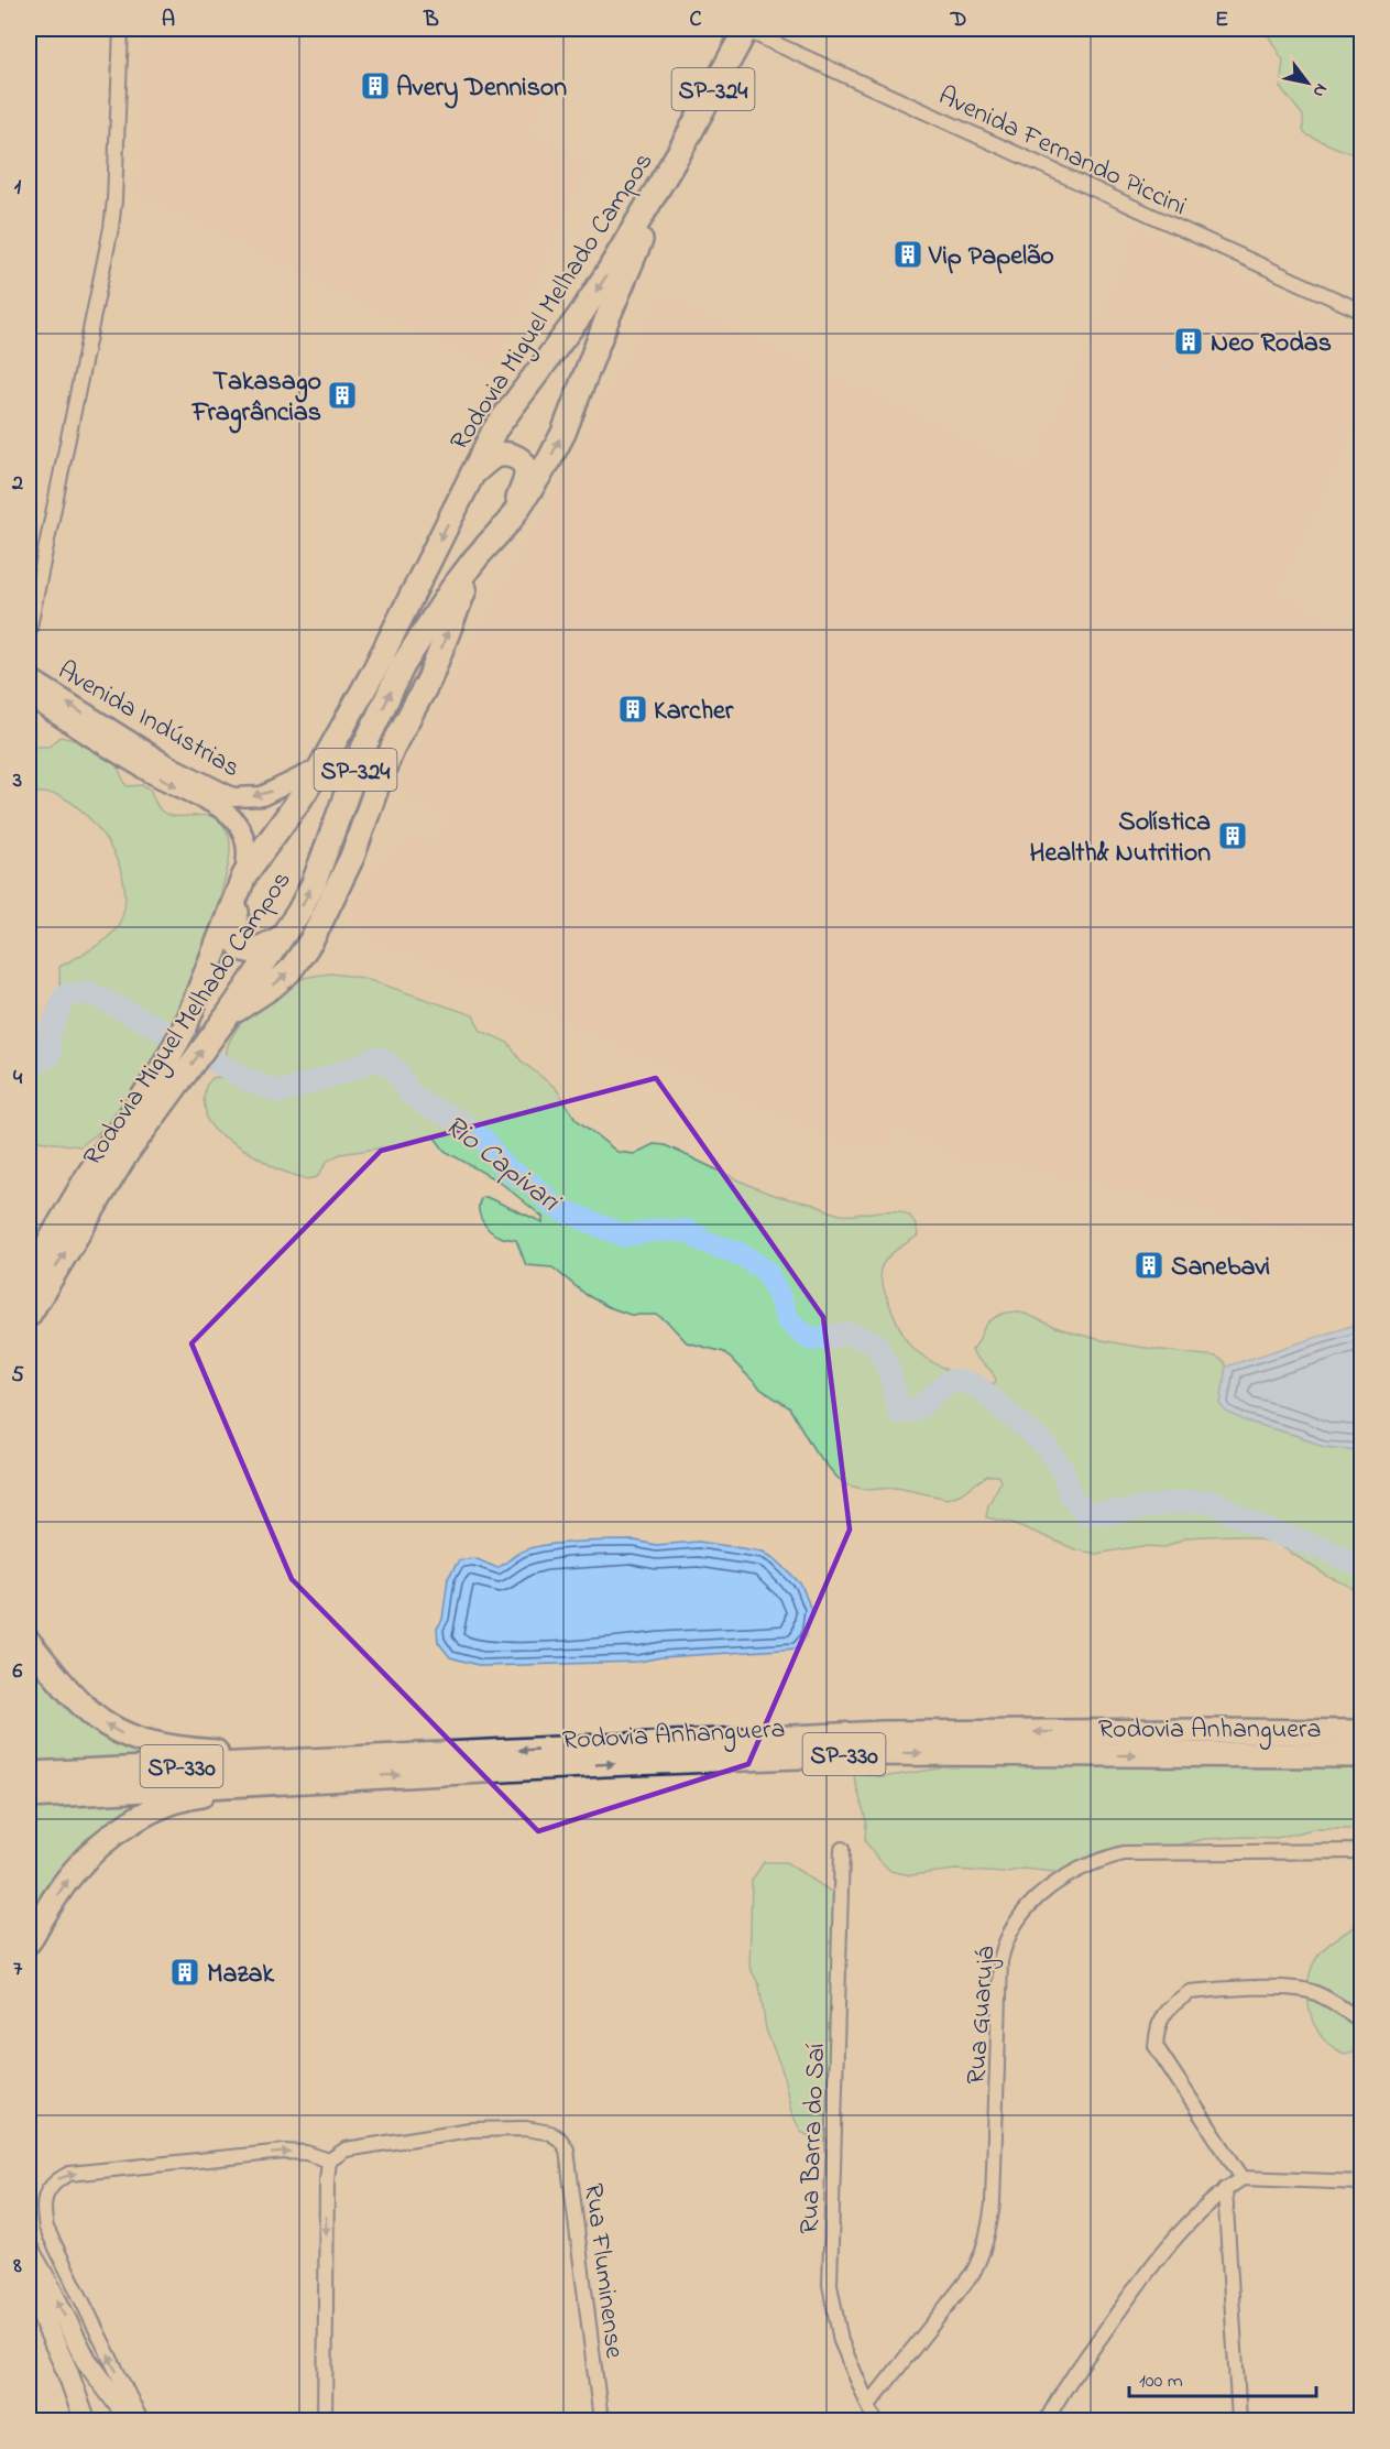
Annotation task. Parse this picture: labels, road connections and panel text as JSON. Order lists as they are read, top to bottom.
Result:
{
  "streets": {
    "highway": [
      "SP-324",
      "Rodovia Miguel Melhado Campos",
      "Rodovia Anhanguera",
      "SP-330"
    ],
    "street": [
      "Avenida Fernando Piccini",
      "Avenida Indústrias",
      "Rua Guarujá",
      "Rua Barra do Saí",
      "Rua Fluminense"
    ]
  },
  "crossings": [
    ["Avenida Fernando Piccini", "Rodovia Miguel Melhado Campos"],
    ["Rodovia Miguel Melhado Campos", "Avenida Indústrias"],
    ["Rua Guarujá", "Rua Barra do Saí"]
  ],
  "water": ["Rio Capivari"],
  "places": {
    "building": [
      "Avery Dennison",
      "Vip Papelão",
      "Neo Rodas",
      "Takasago Fragrâncias",
      "Karcher",
      "Solística Health& Nutrition",
      "Sanebavi",
      "Mazak"
    ]
  },
  "scale_bar": "100 m",
  "north": "bottom right",
  "grid": {
    "columns": [
      "A",
      "B",
      "C",
      "D",
      "E"
    ],
    "rows": [
      "1",
      "2",
      "3",
      "4",
      "5",
      "6",
      "7",
      "8"
    ]
  }
}
